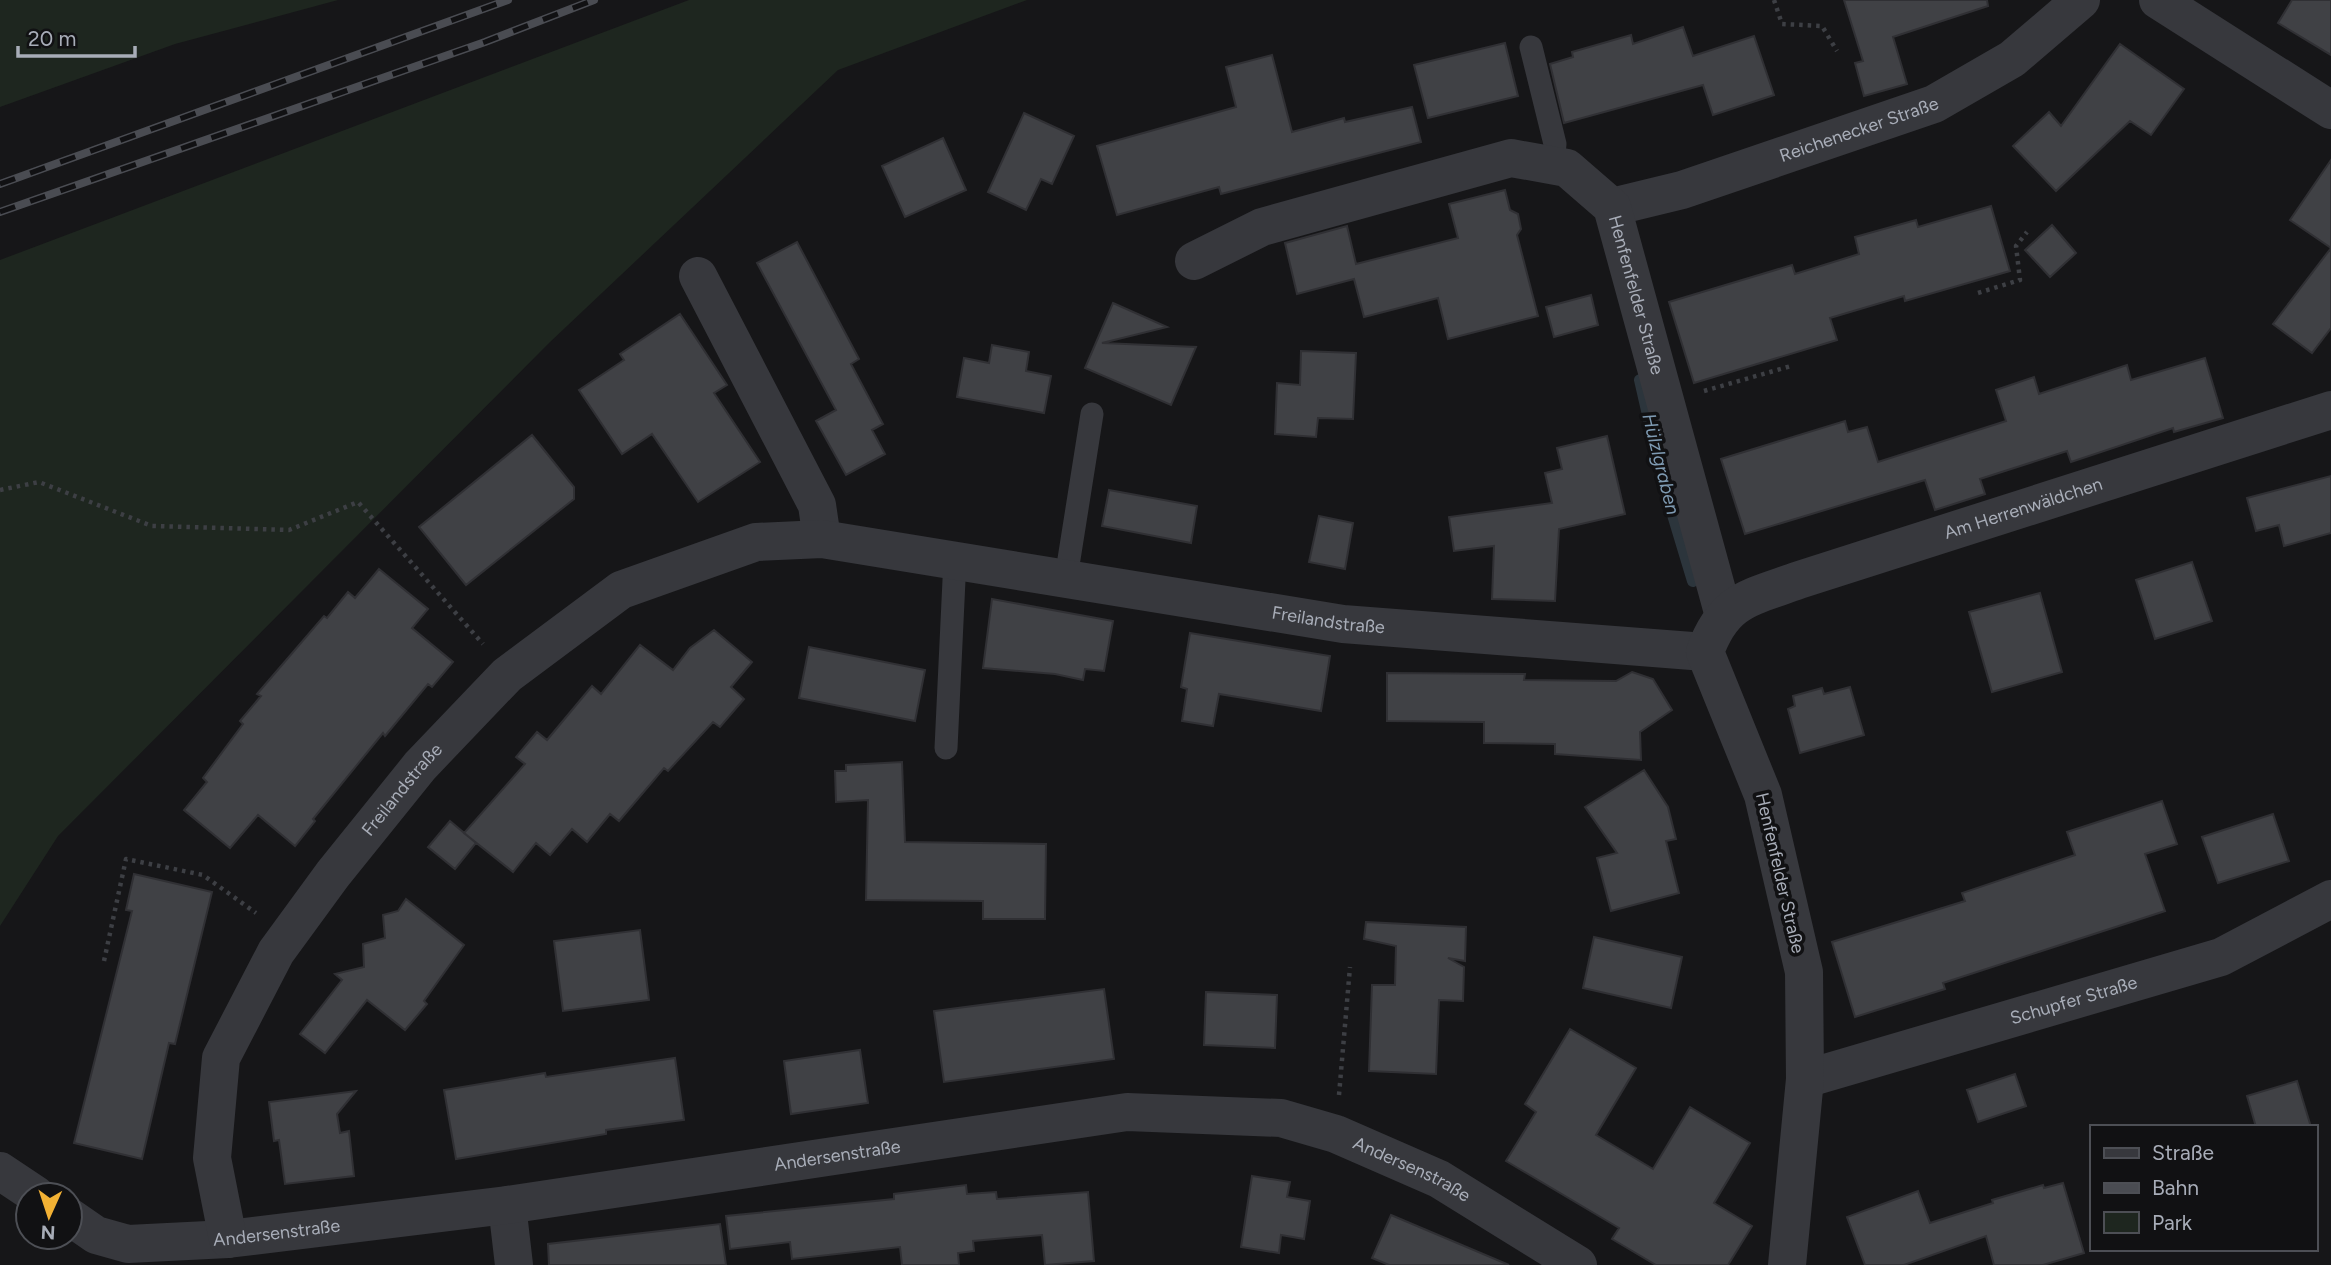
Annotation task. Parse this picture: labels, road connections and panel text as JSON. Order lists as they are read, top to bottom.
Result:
{
  "streets": {
    "street": [
      "Reichenecker Straße",
      "Henfenfelder Straße",
      "Am Herrenwäldchen",
      "Freilandstraße",
      "Schupfer Straße",
      "Andersenstraße"
    ]
  },
  "crossings": [
    ["Reichenecker Straße", "Henfenfelder Straße"],
    ["Henfenfelder Straße", "Am Herrenwäldchen"],
    ["Henfenfelder Straße", "Freilandstraße"],
    ["Henfenfelder Straße", "Schupfer Straße"],
    ["Freilandstraße", "Andersenstraße"]
  ],
  "water": ["Hülzlgraben"],
  "legend": ["Straße", "Bahn", "Park"],
  "scale_bar": "20 m",
  "north": "bottom"
}
